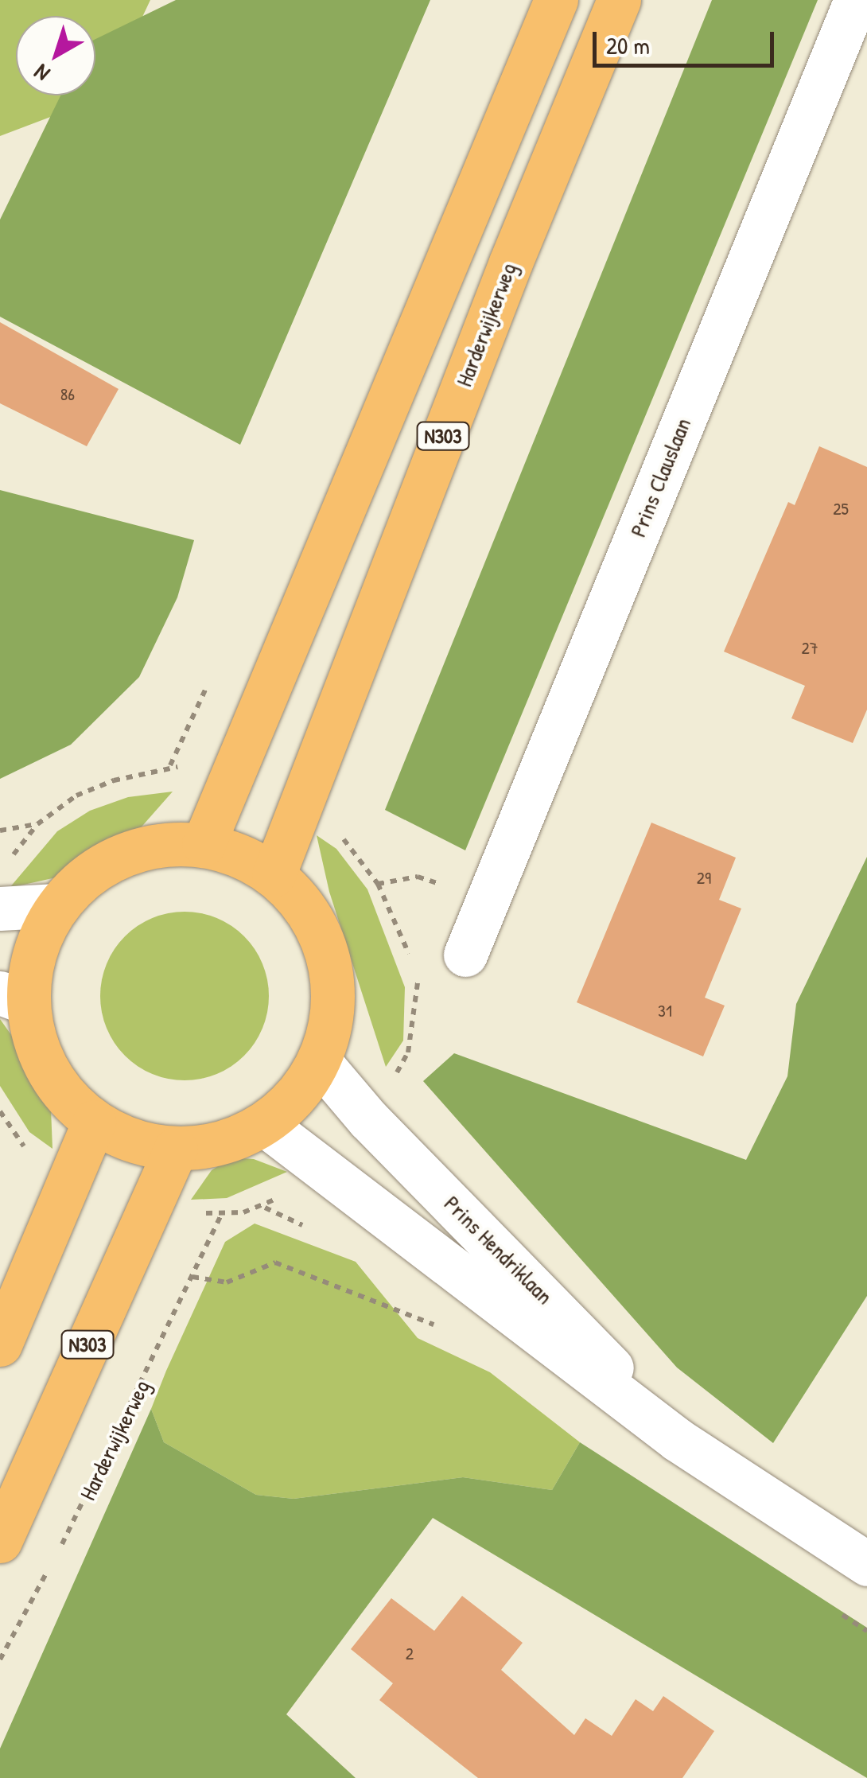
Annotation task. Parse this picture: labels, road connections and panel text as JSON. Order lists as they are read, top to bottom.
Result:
{
  "streets": {
    "main road": ["Harderwijkerweg", "N303"],
    "street": ["Prins Clauslaan", "Prins Hendriklaan"]
  },
  "house_numbers": [
    "86",
    "25",
    "27",
    "29",
    "31",
    "2"
  ],
  "scale_bar": "20 m",
  "north": "bottom left"
}
